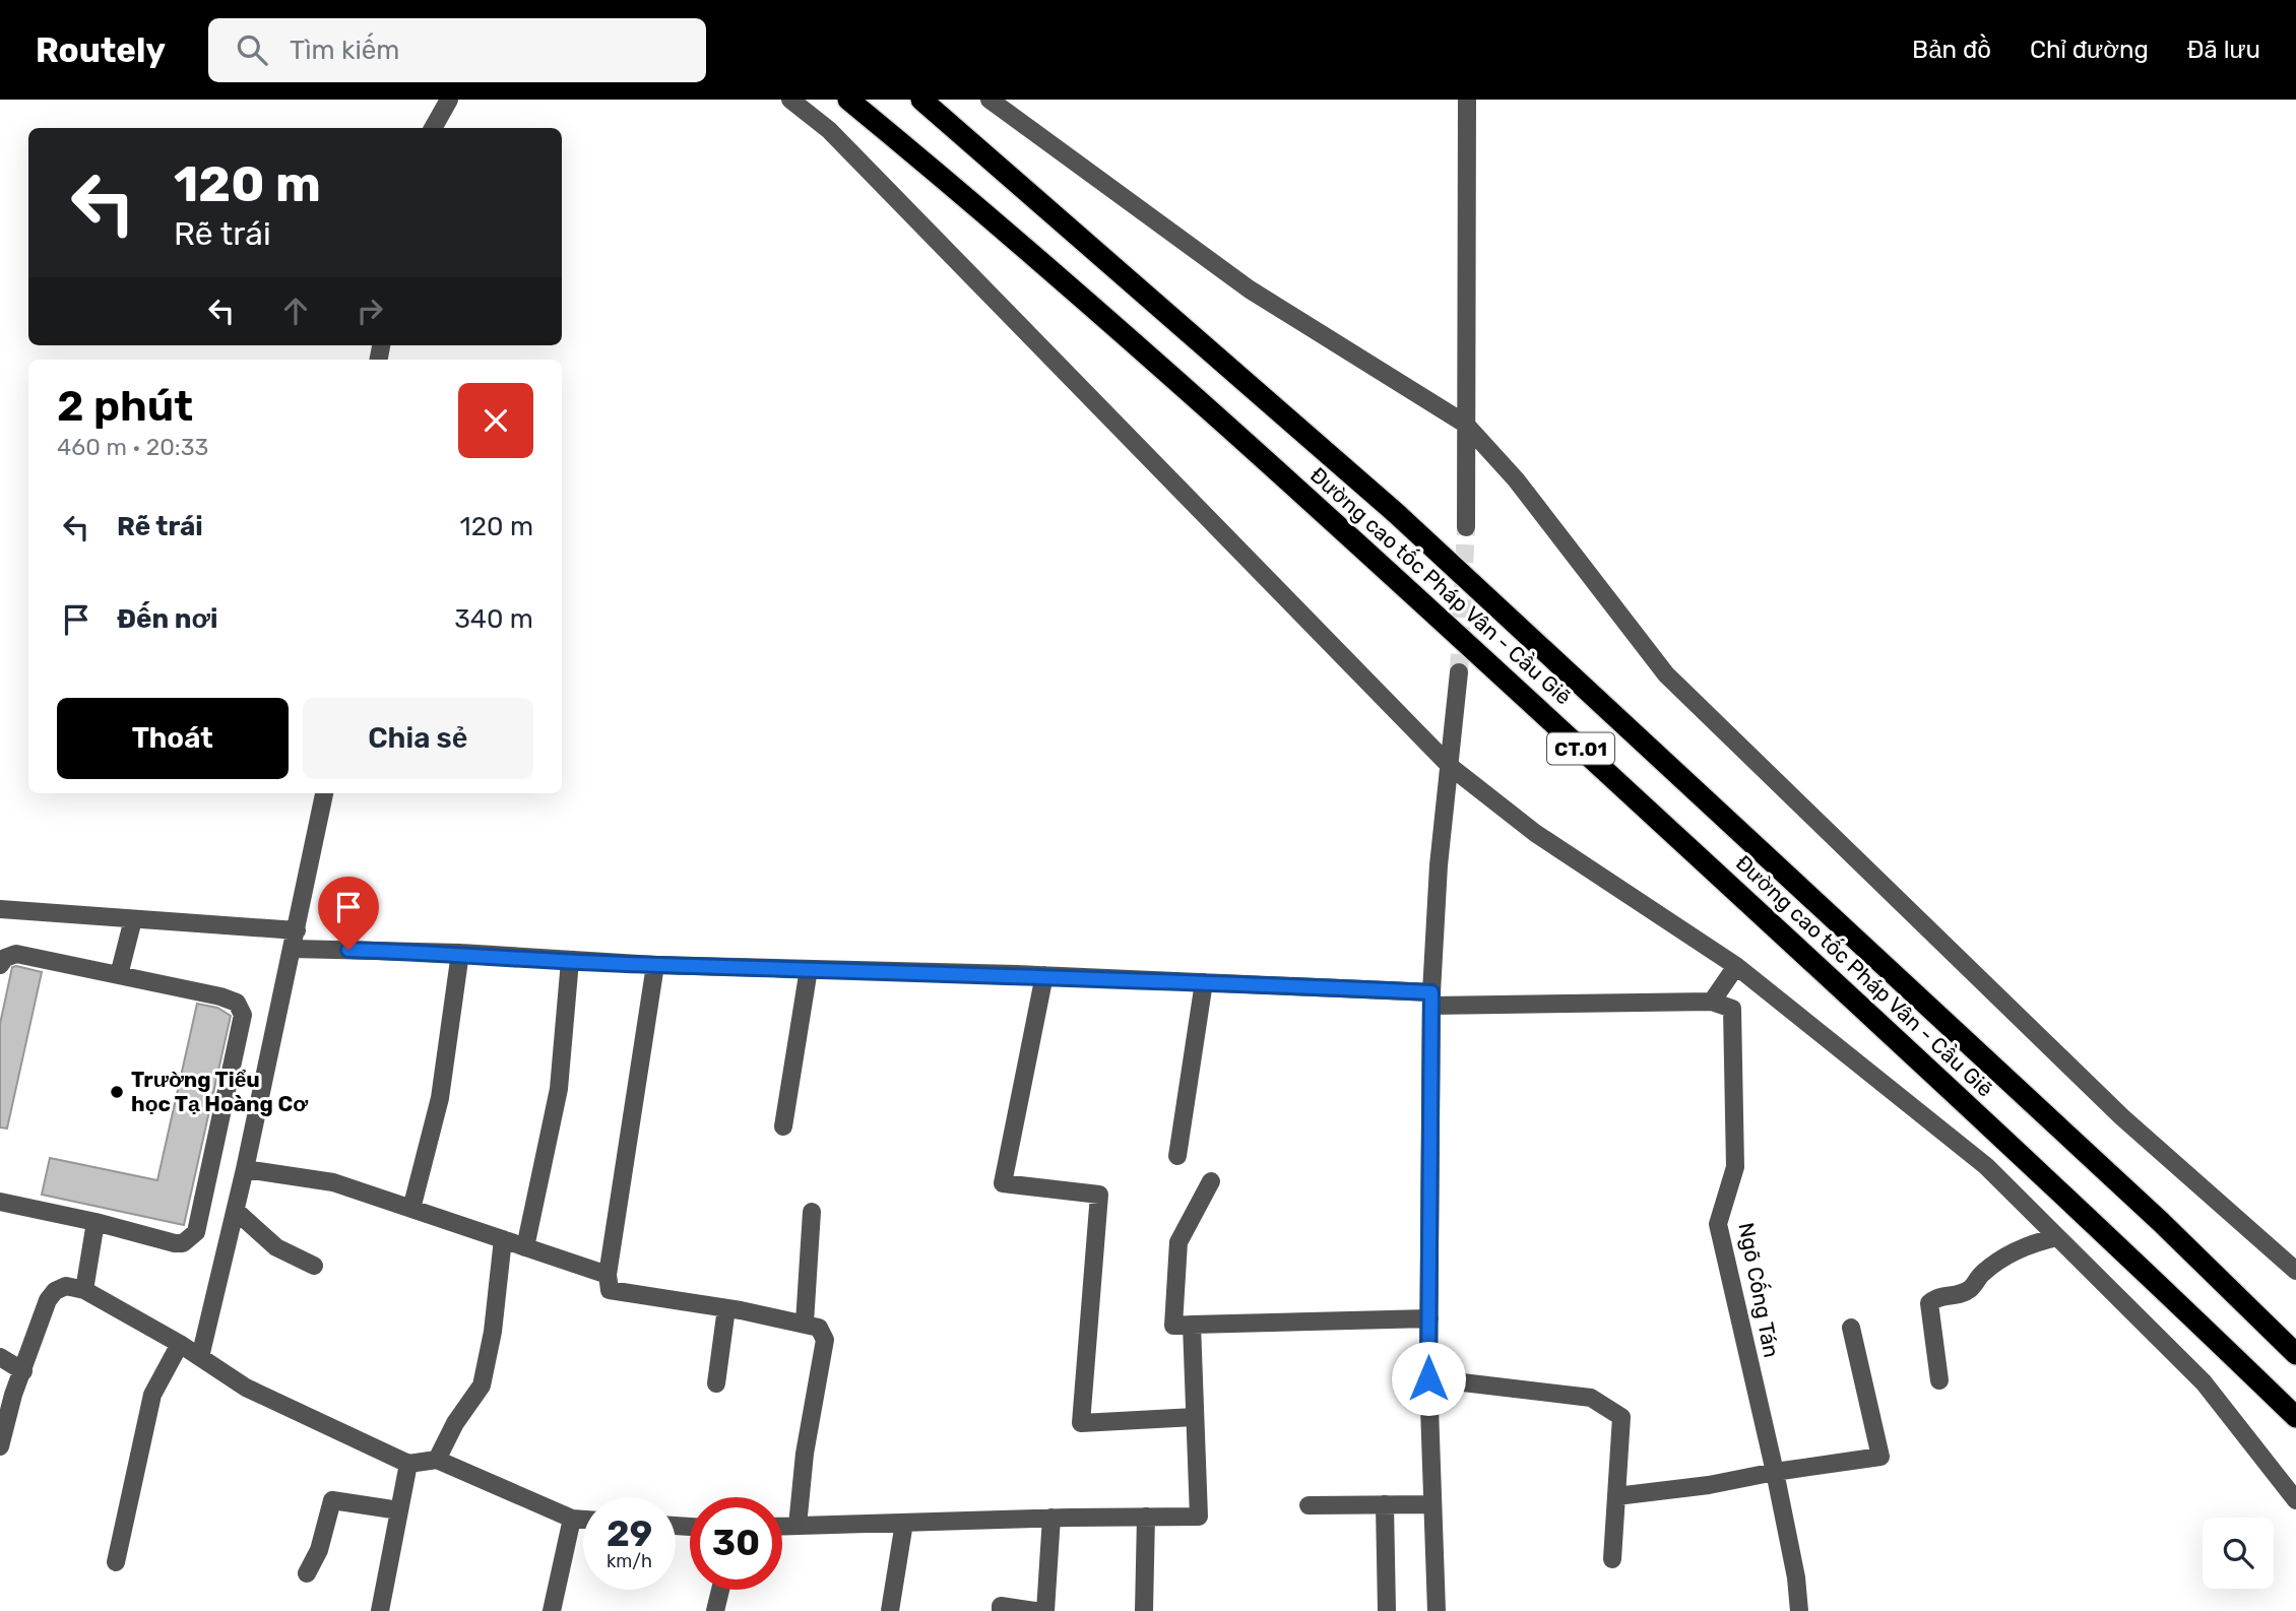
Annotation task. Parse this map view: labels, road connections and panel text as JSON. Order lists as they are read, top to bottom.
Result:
{
  "streets": {
    "highway": ["Đường cao tốc Pháp Vân - Cầu Giẽ", "CT.01"],
    "street": ["Ngõ Cống Tán"]
  },
  "places": ["Trường Tiểu học Tạ Hoàng Cơ"],
  "page": {
    "header": "Routely",
    "search": "Tìm kiếm",
    "nav": ["Bản đồ", "Chỉ đường", "Đã lưu"],
    "turn": ["120 m", "Rẽ trái"],
    "heading": ["2 phút", "460 m · 20:33"],
    "list": [
      {
        "name": "Rẽ trái",
        "value": "120 m"
      },
      {
        "name": "Đến nơi",
        "value": "340 m"
      }
    ],
    "buttons": ["Thoát", "Chia sẻ"],
    "speed": "29 km/h",
    "limit": "30"
  }
}
